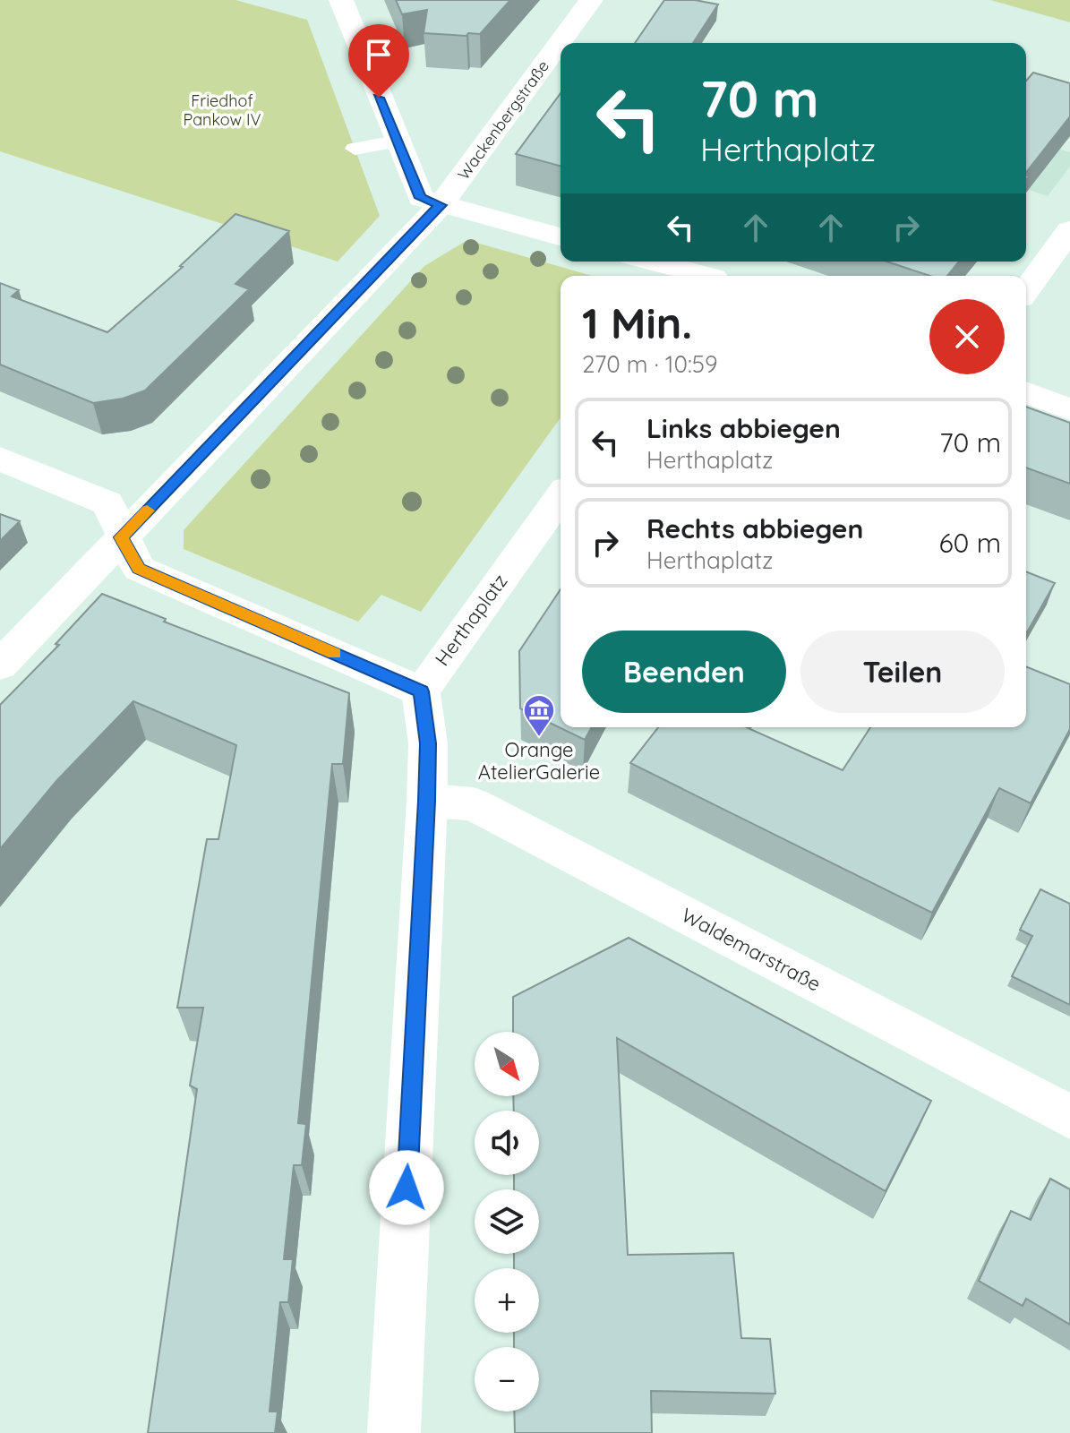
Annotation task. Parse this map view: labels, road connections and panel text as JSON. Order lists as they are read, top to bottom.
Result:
{
  "streets": {
    "street": ["Wackenbergstraße", "Herthaplatz", "Waldemarstraße"]
  },
  "parks": ["Friedhof Pankow IV"],
  "places": {
    "museum": ["Orange AtelierGalerie"]
  },
  "north": "bottom right",
  "page": {
    "turn": ["70 m", "Herthaplatz"],
    "heading": ["1 Min.", "270 m · 10:59"],
    "list": [
      {
        "name": "Links abbiegen",
        "note": "Herthaplatz",
        "value": "70 m"
      },
      {
        "name": "Rechts abbiegen",
        "note": "Herthaplatz",
        "value": "60 m"
      }
    ],
    "buttons": ["Beenden", "Teilen"],
    "map_buttons": ["+", "−"]
  }
}
